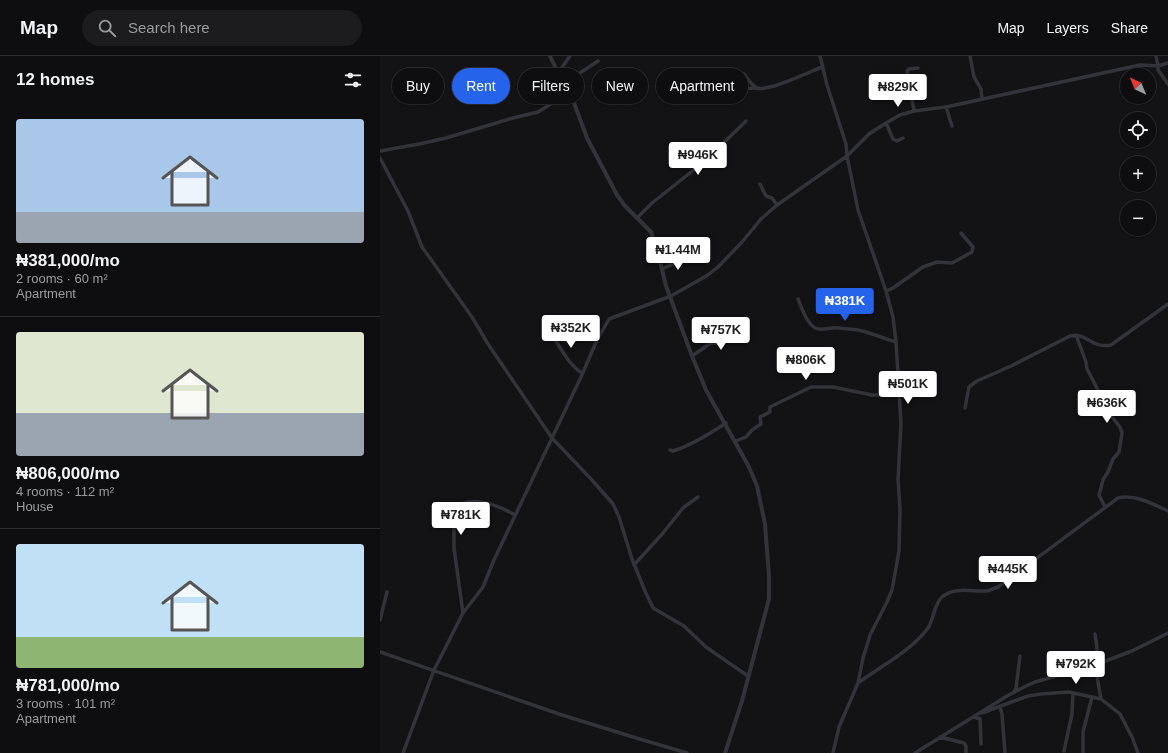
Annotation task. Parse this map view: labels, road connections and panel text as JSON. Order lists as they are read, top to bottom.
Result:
{
  "north": "top left",
  "page": {
    "header": "Map",
    "search": "Search here",
    "nav": ["Map", "Layers", "Share"],
    "heading": "12 homes",
    "map_buttons": ["+", "−"],
    "chip": [
      "Buy",
      "Rent",
      "Filters",
      "New",
      "Apartment"
    ],
    "price": [
      "₦829K",
      "₦946K",
      "₦1.44M",
      "₦381K",
      "₦352K",
      "₦757K",
      "₦806K",
      "₦501K",
      "₦636K",
      "₦781K",
      "₦445K",
      "₦792K"
    ],
    "list": [
      {
        "name": "₦381,000/mo",
        "note": "2 rooms · 60 m² · Apartment"
      },
      {
        "name": "₦806,000/mo",
        "note": "4 rooms · 112 m² · House"
      },
      {
        "name": "₦781,000/mo",
        "note": "3 rooms · 101 m² · Apartment"
      }
    ]
  }
}
